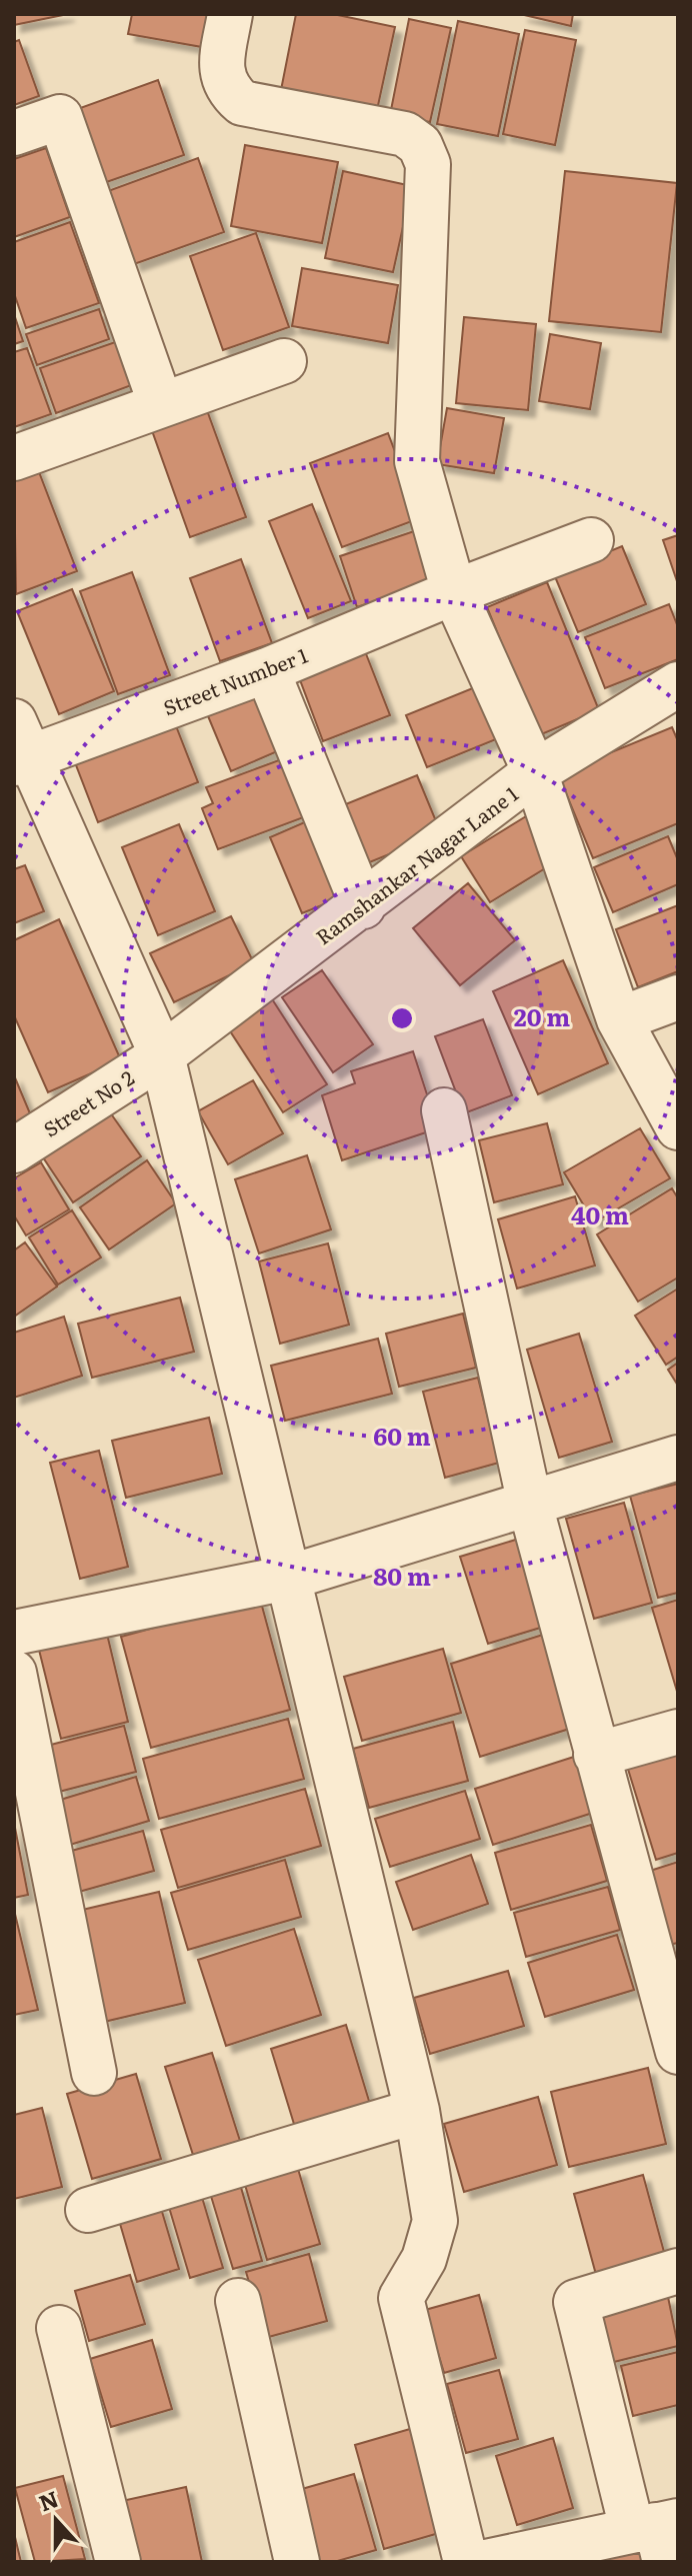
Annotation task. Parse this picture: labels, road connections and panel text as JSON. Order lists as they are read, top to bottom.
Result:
{
  "streets": {
    "street": ["Street Number 1", "Ramshankar Nagar Lane 1", "Street No 2"]
  },
  "crossings": [
    ["Ramshankar Nagar Lane 1", "Street No 2"]
  ],
  "north": "top",
  "rings": [
    "20 m",
    "40 m",
    "60 m",
    "80 m"
  ]
}
